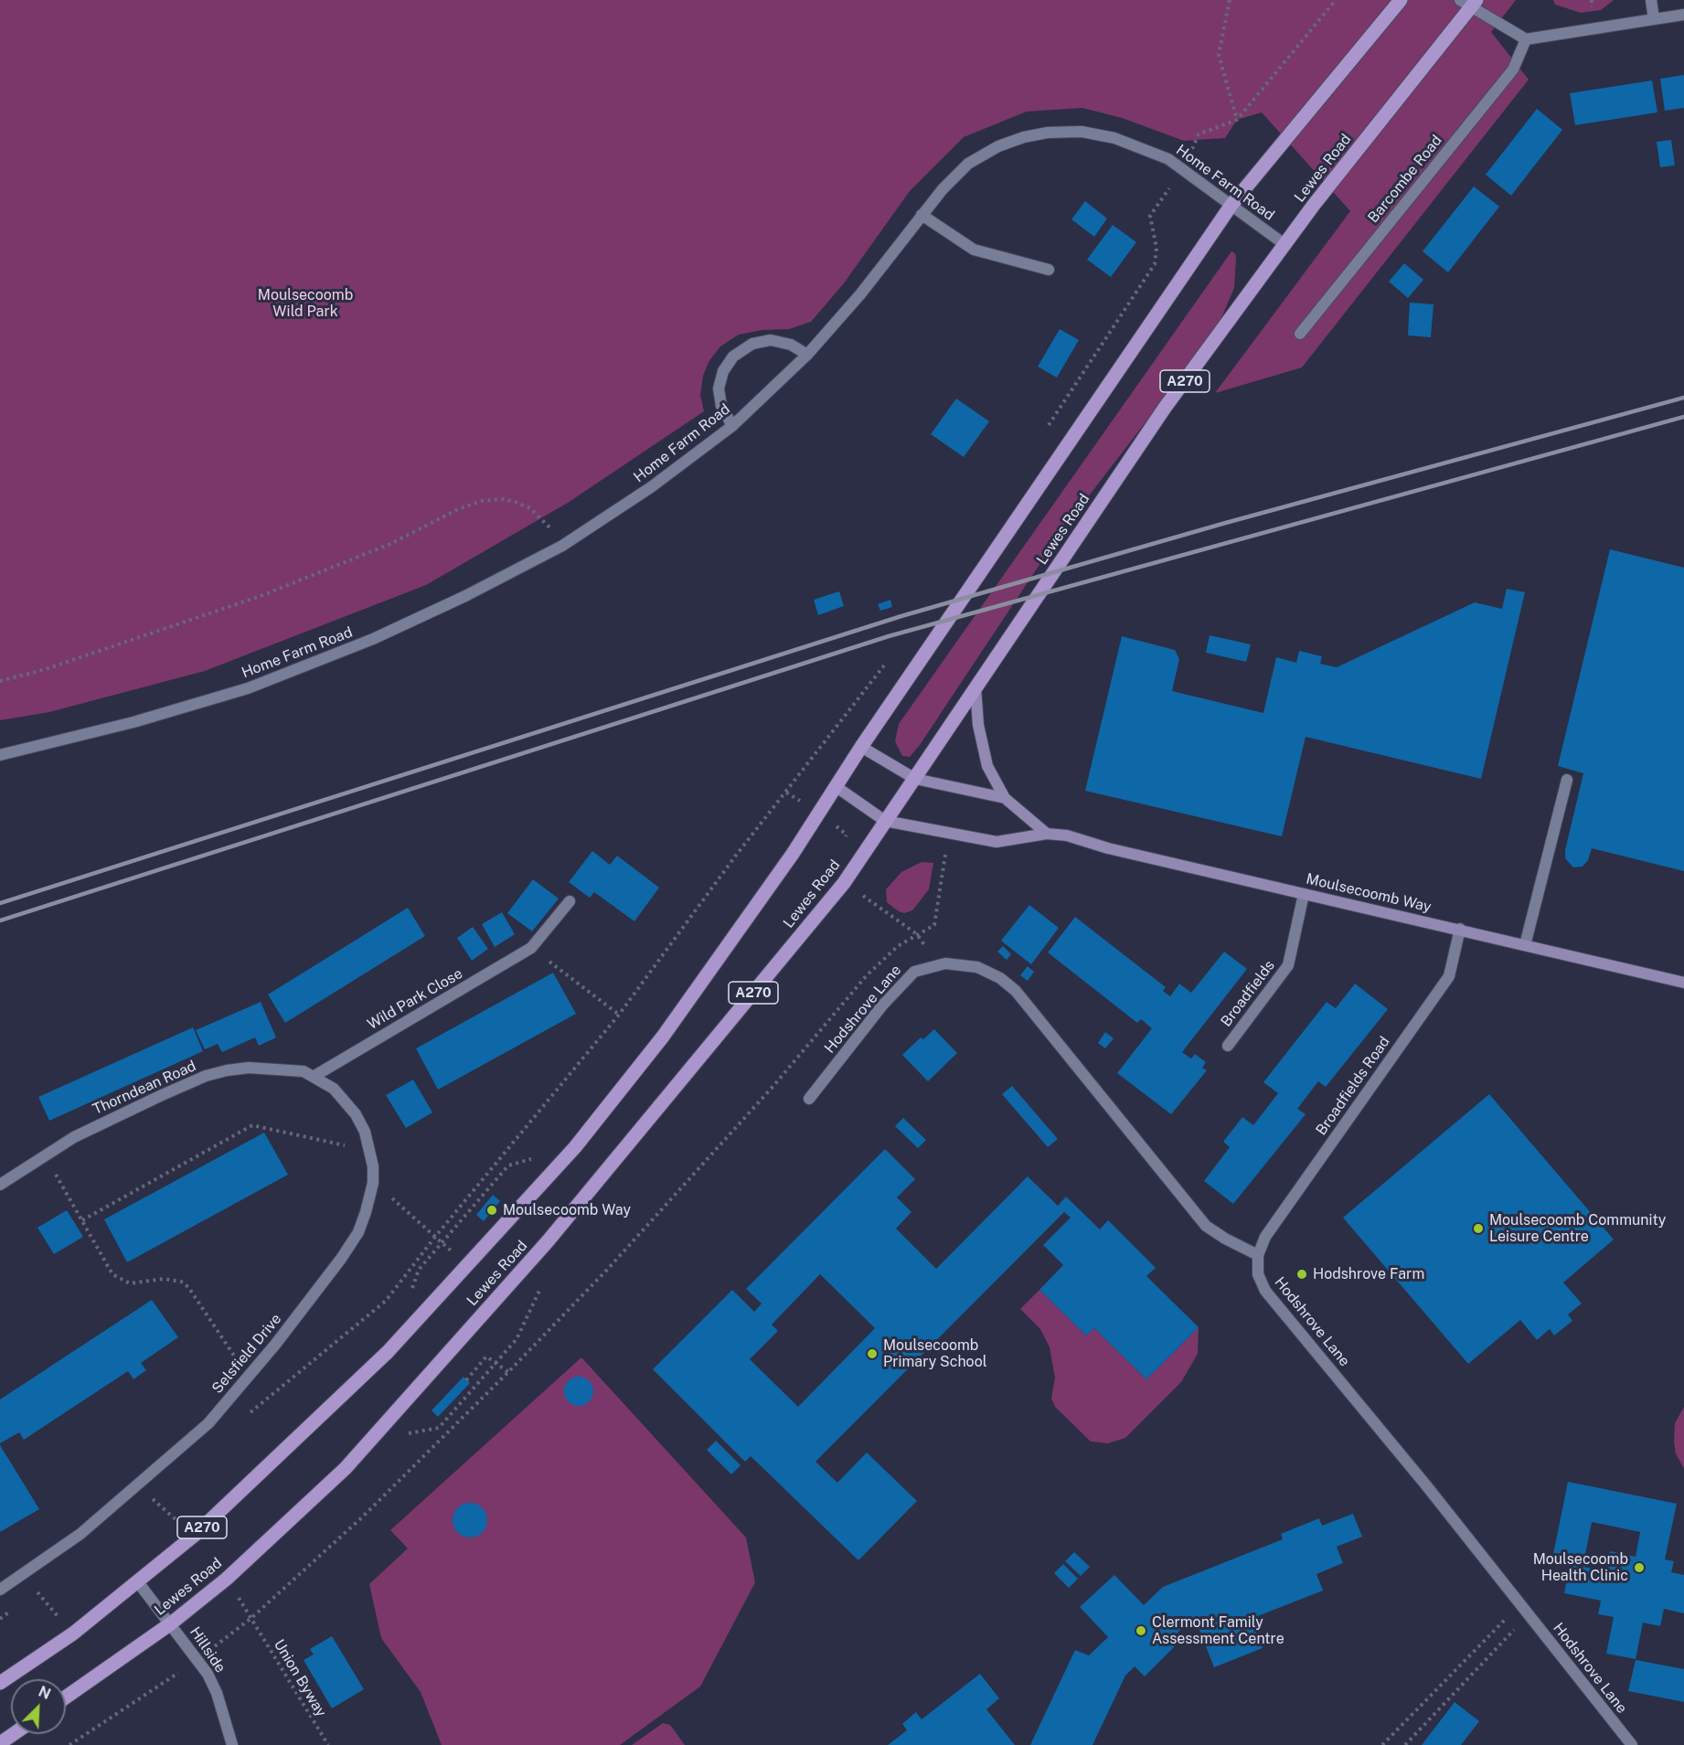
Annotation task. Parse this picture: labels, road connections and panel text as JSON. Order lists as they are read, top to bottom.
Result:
{
  "streets": {
    "main road": ["Lewes Road", "A270"],
    "street": [
      "Barcombe Road",
      "Home Farm Road",
      "Moulsecoomb Way",
      "Broadfields",
      "Wild Park Close",
      "Hodshrove Lane",
      "Broadfields Road",
      "Thorndean Road",
      "Selsfield Drive",
      "Hillside"
    ],
    "path": ["Union Byway"]
  },
  "crossings": [
    ["Lewes Road", "Home Farm Road"],
    ["Lewes Road", "Moulsecoomb Way"],
    ["Lewes Road", "Hillside"],
    ["Moulsecoomb Way", "Broadfields"],
    ["Moulsecoomb Way", "Broadfields Road"],
    ["Wild Park Close", "Thorndean Road"],
    ["Wild Park Close", "Selsfield Drive"],
    ["Hodshrove Lane", "Broadfields Road"],
    ["Thorndean Road", "Selsfield Drive"]
  ],
  "parks": ["Moulsecoomb Wild Park"],
  "places": [
    "Moulsecoomb Way",
    "Moulsecoomb Community Leisure Centre",
    "Hodshrove Farm",
    "Moulsecoomb Primary School",
    "Moulsecoomb Health Clinic",
    "Clermont Family Assessment Centre"
  ],
  "north": "top right"
}
